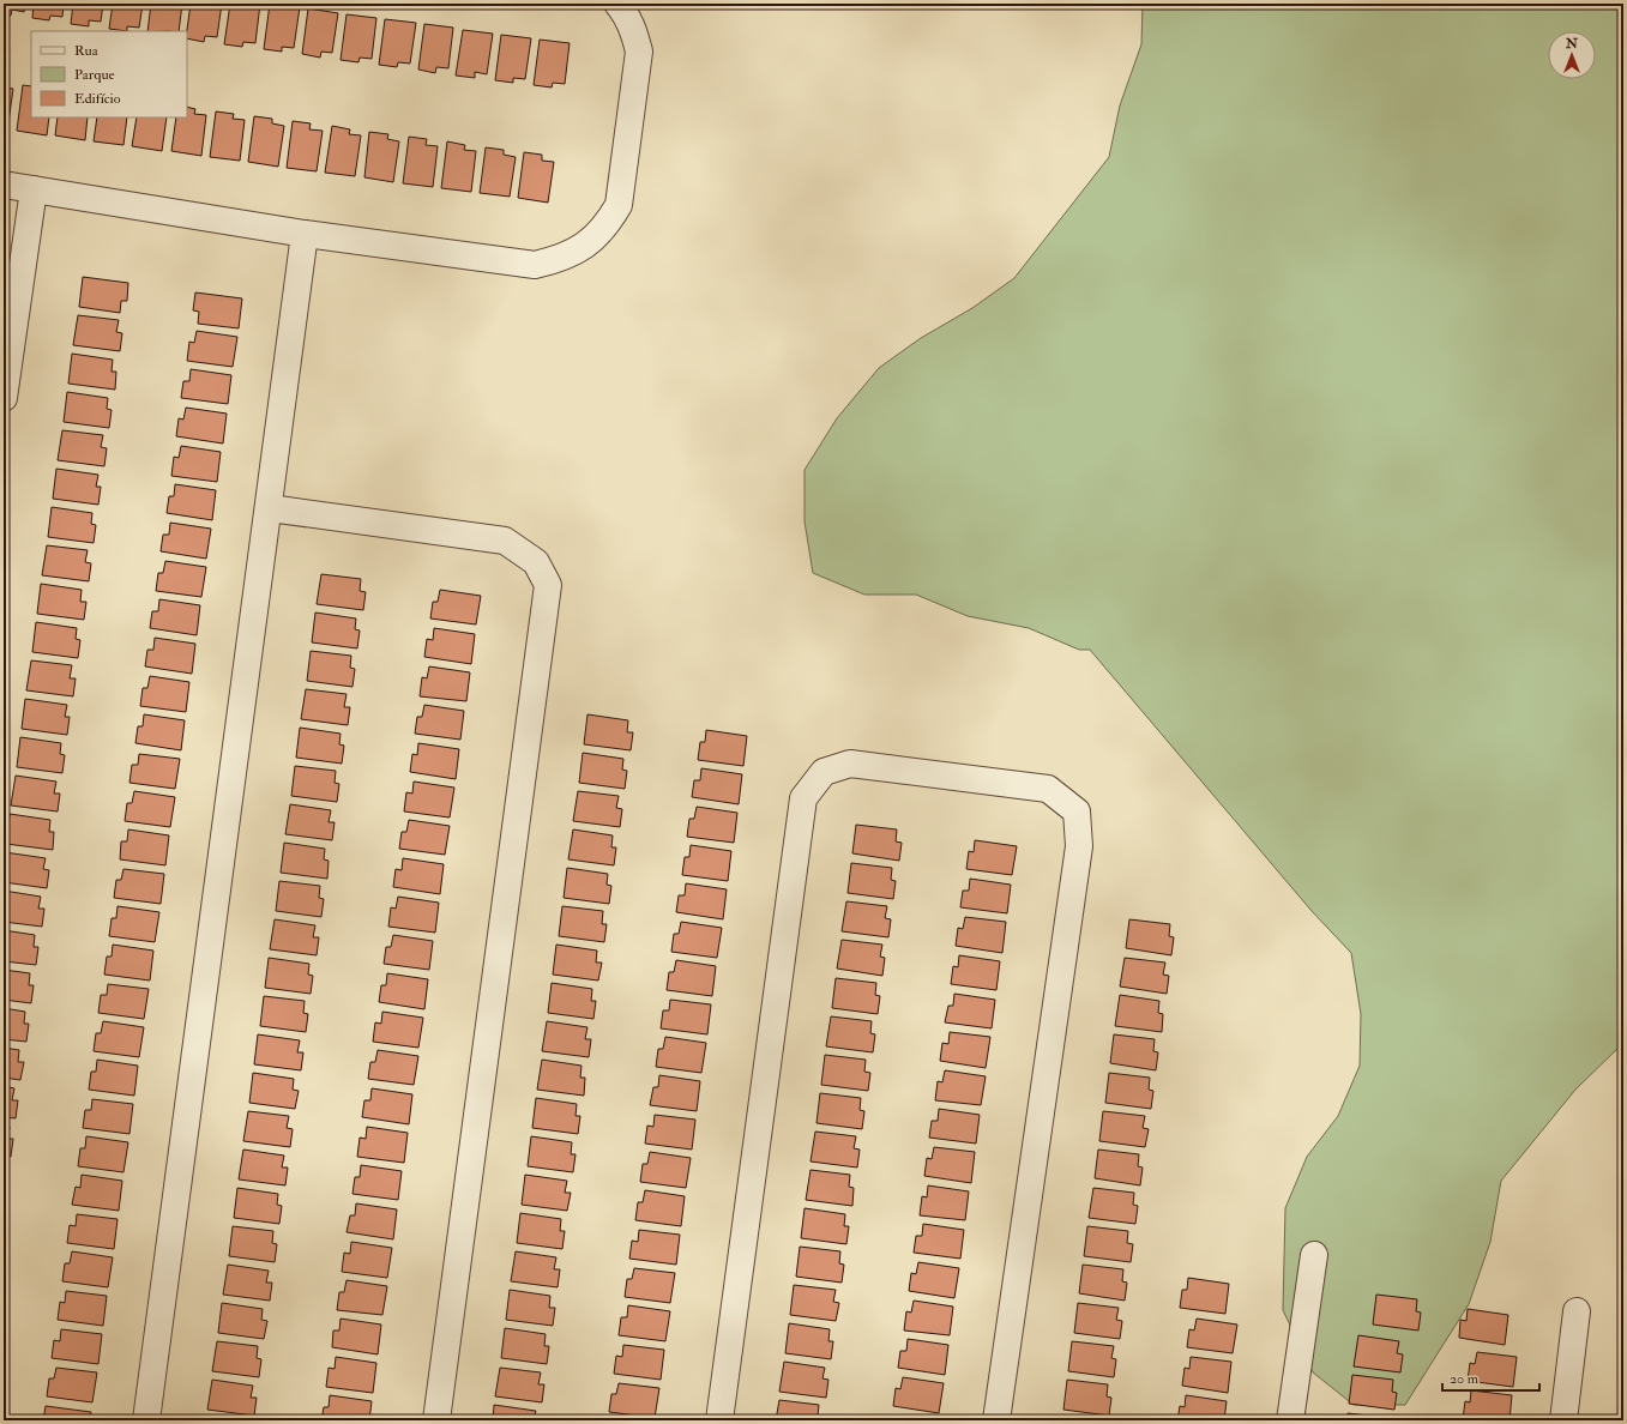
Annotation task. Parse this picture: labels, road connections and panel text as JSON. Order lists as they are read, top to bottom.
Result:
{
  "legend": ["Rua", "Parque", "Edifício"],
  "scale_bar": "20 m",
  "north": "top"
}
